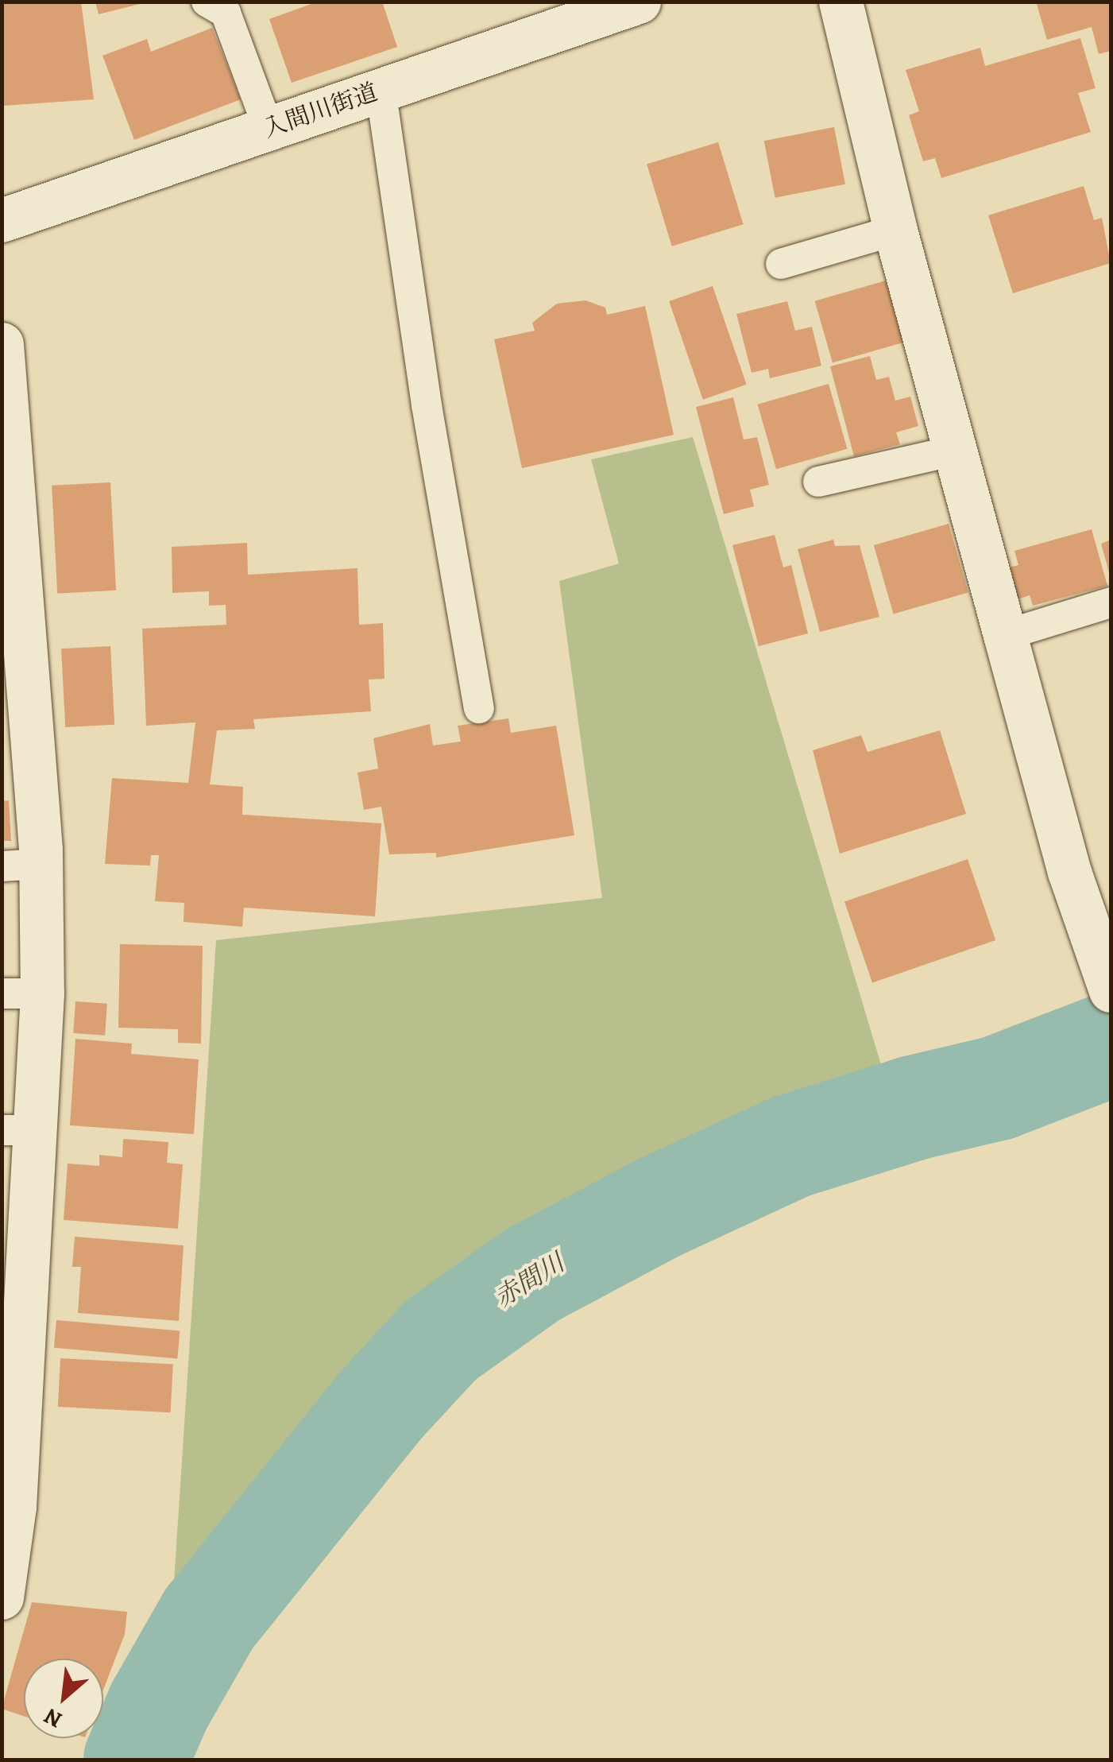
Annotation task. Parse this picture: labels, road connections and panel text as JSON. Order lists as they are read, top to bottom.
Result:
{
  "streets": {
    "street": ["入間川街道"]
  },
  "water": ["赤間川"],
  "north": "bottom left"
}
